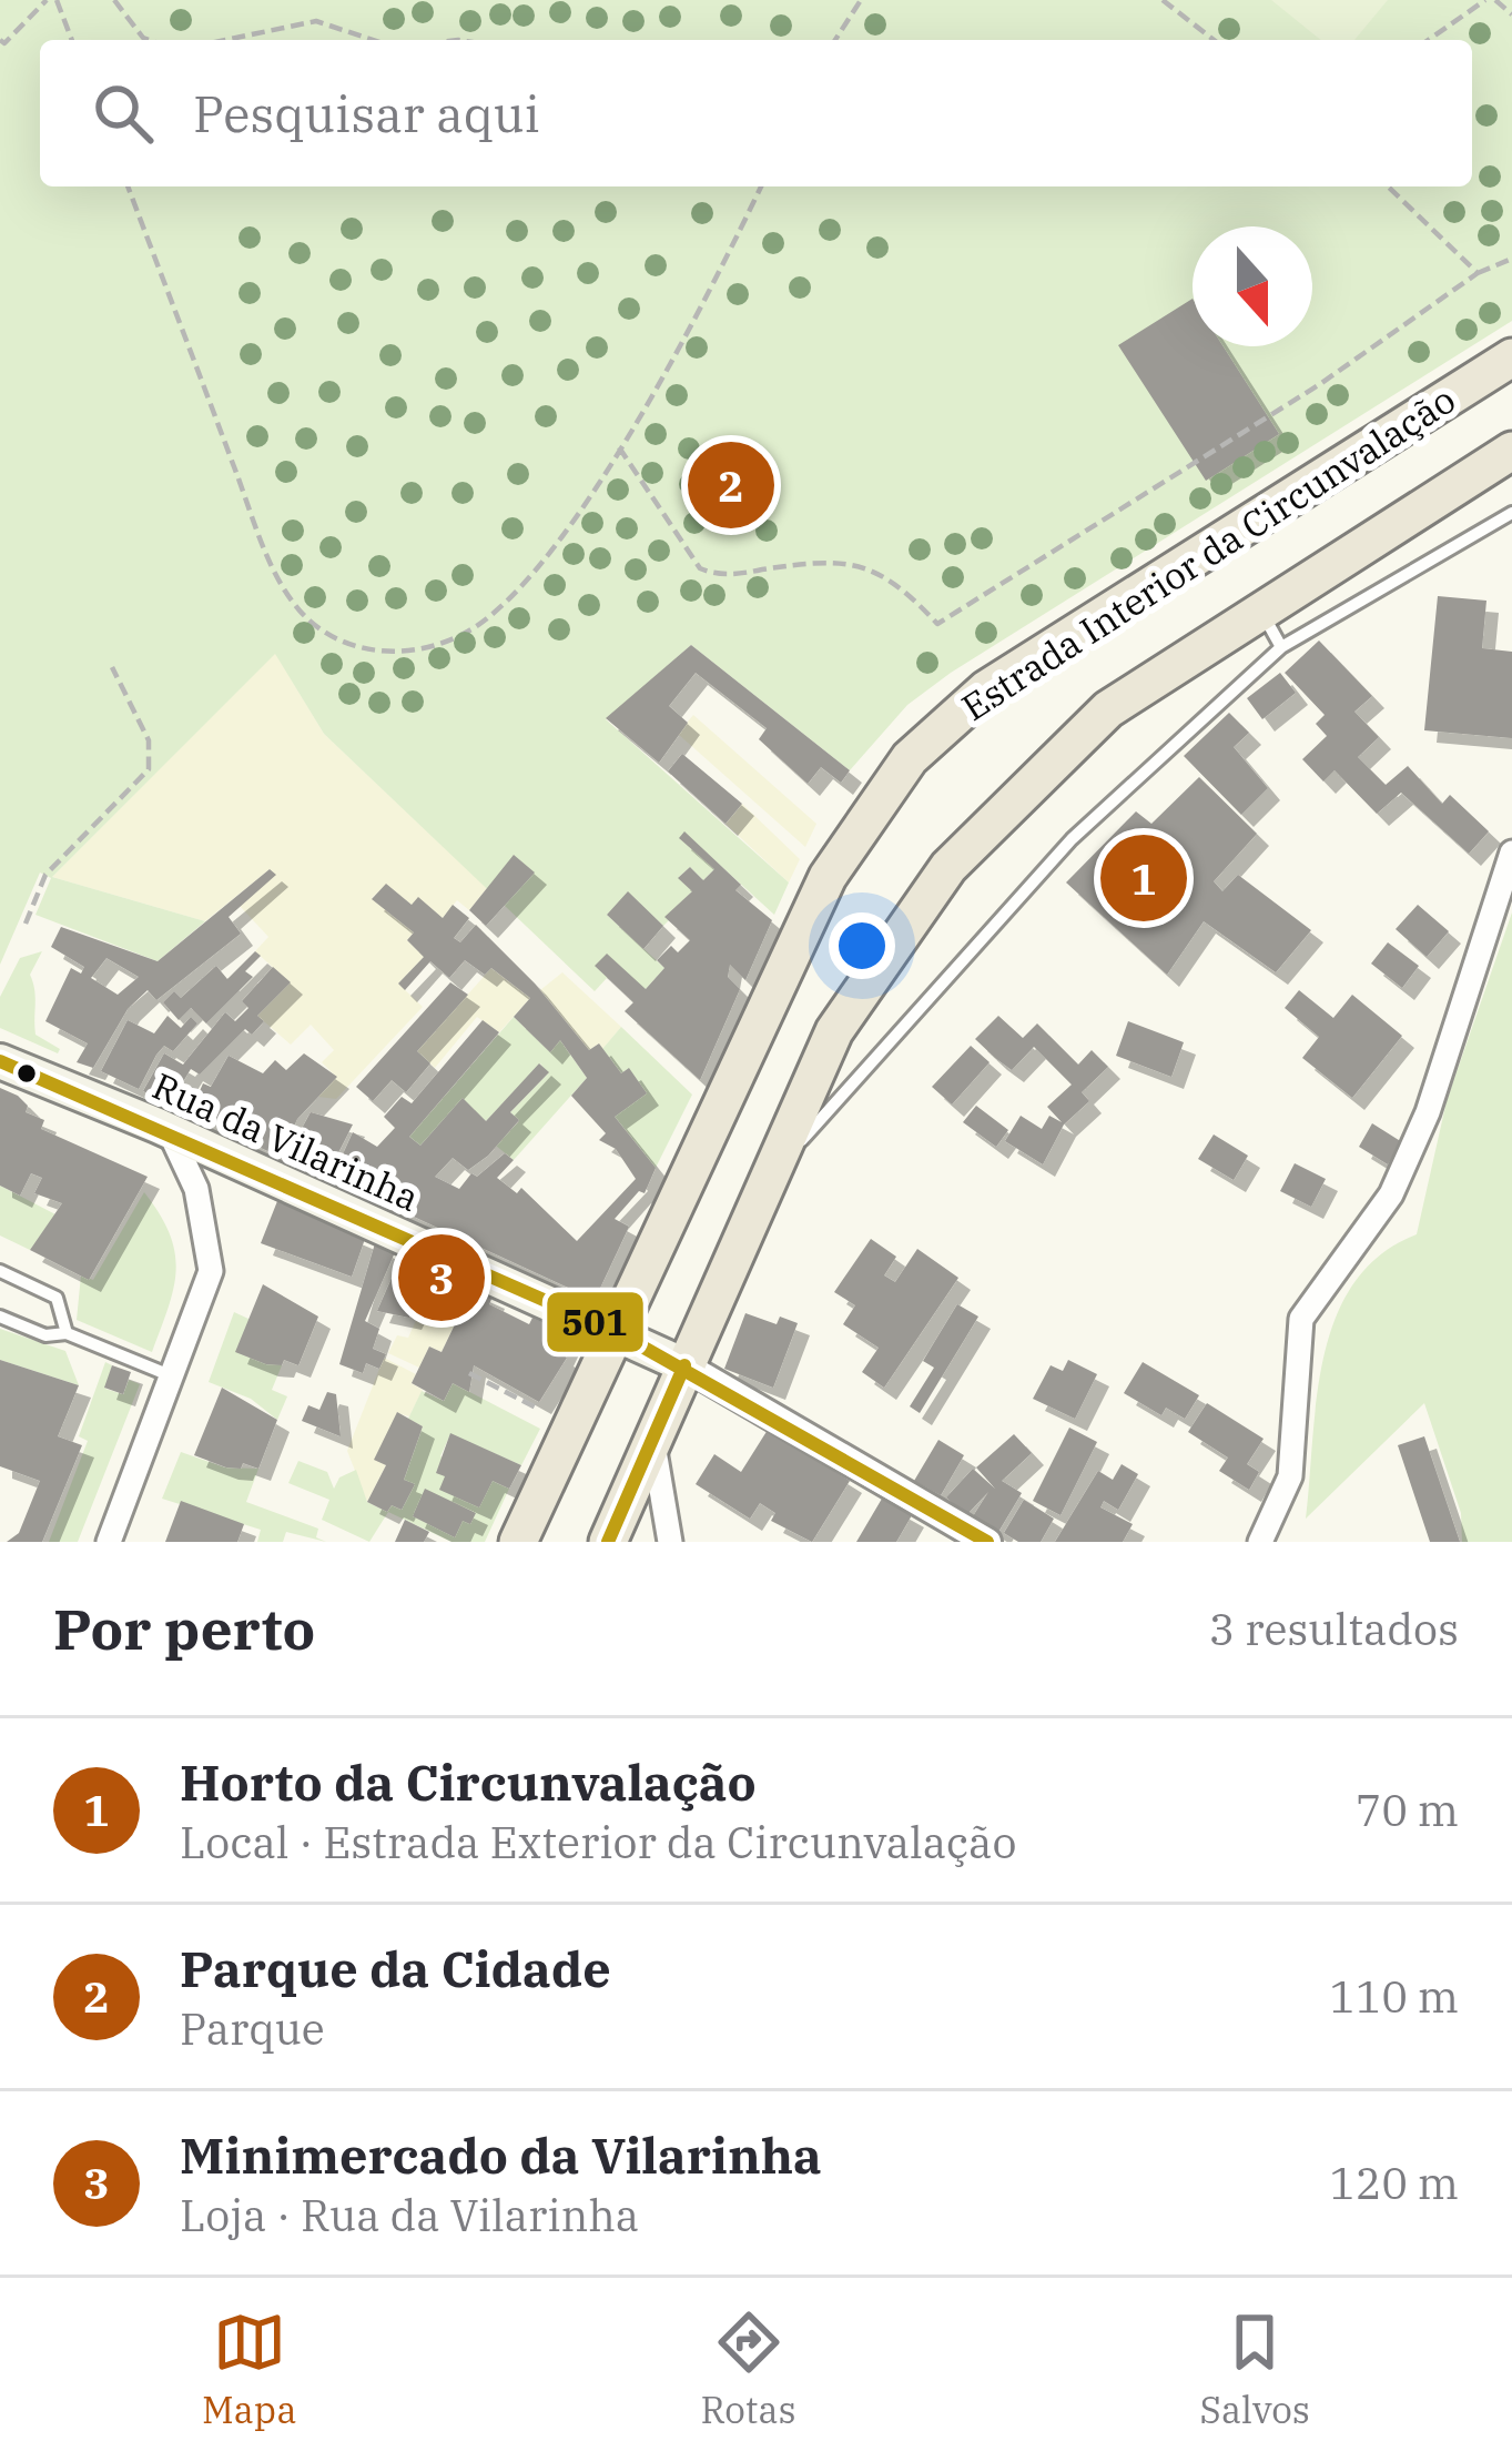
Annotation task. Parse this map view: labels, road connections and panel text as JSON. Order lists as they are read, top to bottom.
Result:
{
  "streets": {
    "main road": ["Estrada Interior da Circunvalação", "Rua da Vilarinha"]
  },
  "crossings": [
    ["Estrada Interior da Circunvalação", "Rua da Vilarinha"]
  ],
  "lines": ["transit line 501"],
  "north": "bottom",
  "page": {
    "search": "Pesquisar aqui",
    "pins": ["2", "1", "3"],
    "heading": ["Por perto", "3 resultados"],
    "list": [
      {
        "mark": "1",
        "name": "Horto da Circunvalação",
        "note": "Local · Estrada Exterior da Circunvalação",
        "value": "70 m"
      },
      {
        "mark": "2",
        "name": "Parque da Cidade",
        "note": "Parque",
        "value": "110 m"
      },
      {
        "mark": "3",
        "name": "Minimercado da Vilarinha",
        "note": "Loja · Rua da Vilarinha",
        "value": "120 m"
      }
    ],
    "nav": ["Mapa", "Rotas", "Salvos"]
  }
}
